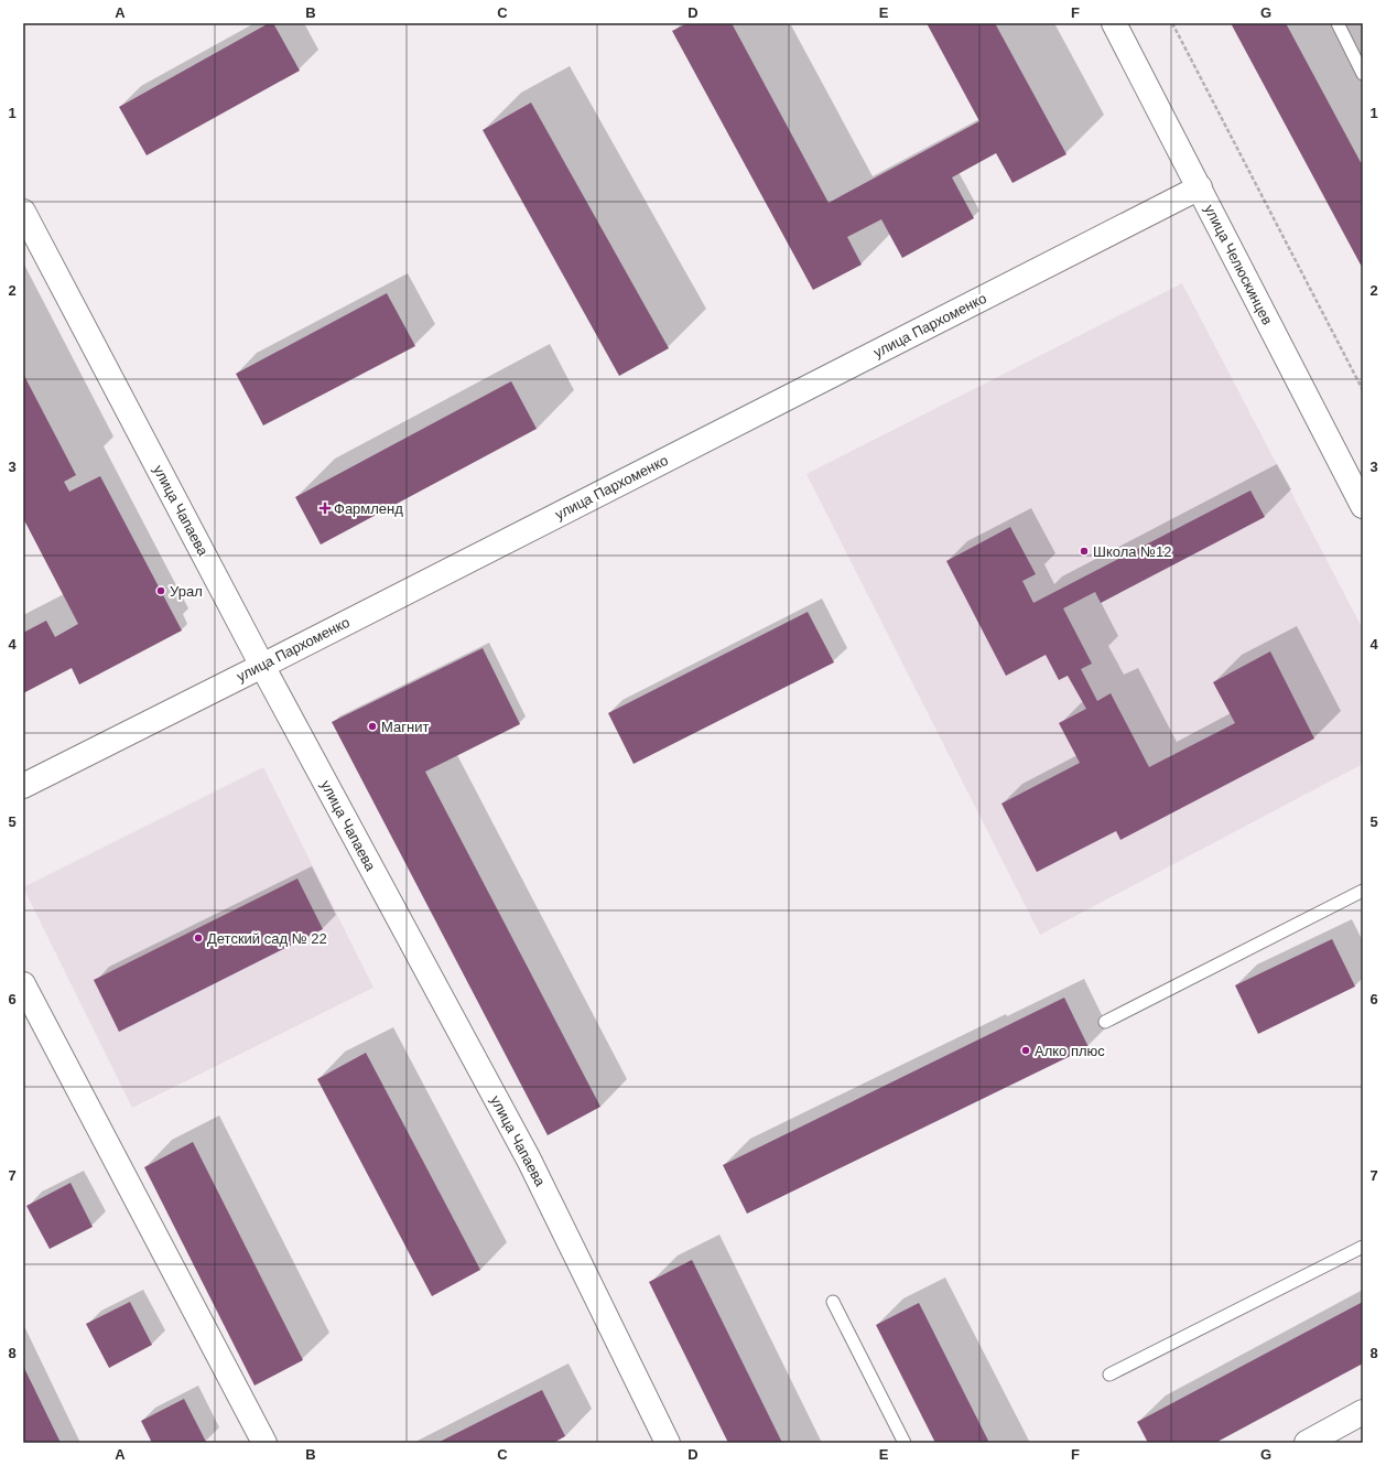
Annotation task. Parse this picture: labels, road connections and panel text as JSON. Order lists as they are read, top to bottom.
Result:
{
  "streets": {
    "street": ["улица Челюскинцев", "улица Пархоменко", "улица Чапаева"]
  },
  "crossings": [
    ["улица Челюскинцев", "улица Пархоменко"],
    ["улица Пархоменко", "улица Чапаева"]
  ],
  "places": {
    "health": ["Фармленд"],
    "other": [
      "Школа №12",
      "Урал",
      "Магнит",
      "Детский сад № 22",
      "Алко плюс"
    ]
  },
  "grid": {
    "columns": [
      "A",
      "B",
      "C",
      "D",
      "E",
      "F",
      "G"
    ],
    "rows": [
      "1",
      "2",
      "3",
      "4",
      "5",
      "6",
      "7",
      "8"
    ]
  }
}
